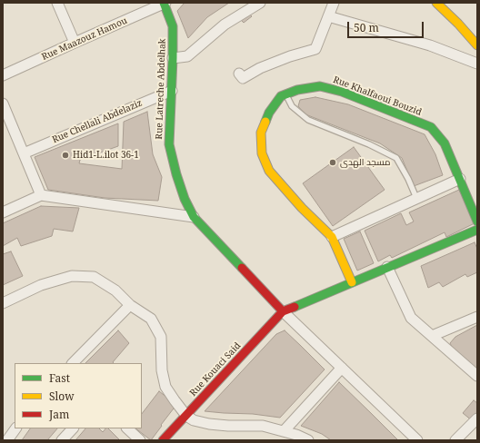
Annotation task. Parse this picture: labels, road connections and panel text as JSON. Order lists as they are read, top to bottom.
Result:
{
  "streets": {
    "street": [
      "Rue Maazouz Hamou",
      "Rue Latreche Abdelhak",
      "Rue Khalfaoui Bouzid",
      "Rue Chellali Abdelaziz",
      "Rue Kouaci Said"
    ]
  },
  "crossings": [
    ["Rue Maazouz Hamou", "Rue Latreche Abdelhak"],
    ["Rue Latreche Abdelhak", "Rue Chellali Abdelaziz"],
    ["Rue Latreche Abdelhak", "Rue Kouaci Said"]
  ],
  "places": ["Hid1-L.ilot 36-1", "مسجد الهدى"],
  "legend": ["Fast", "Slow", "Jam"],
  "scale_bar": "50 m"
}
